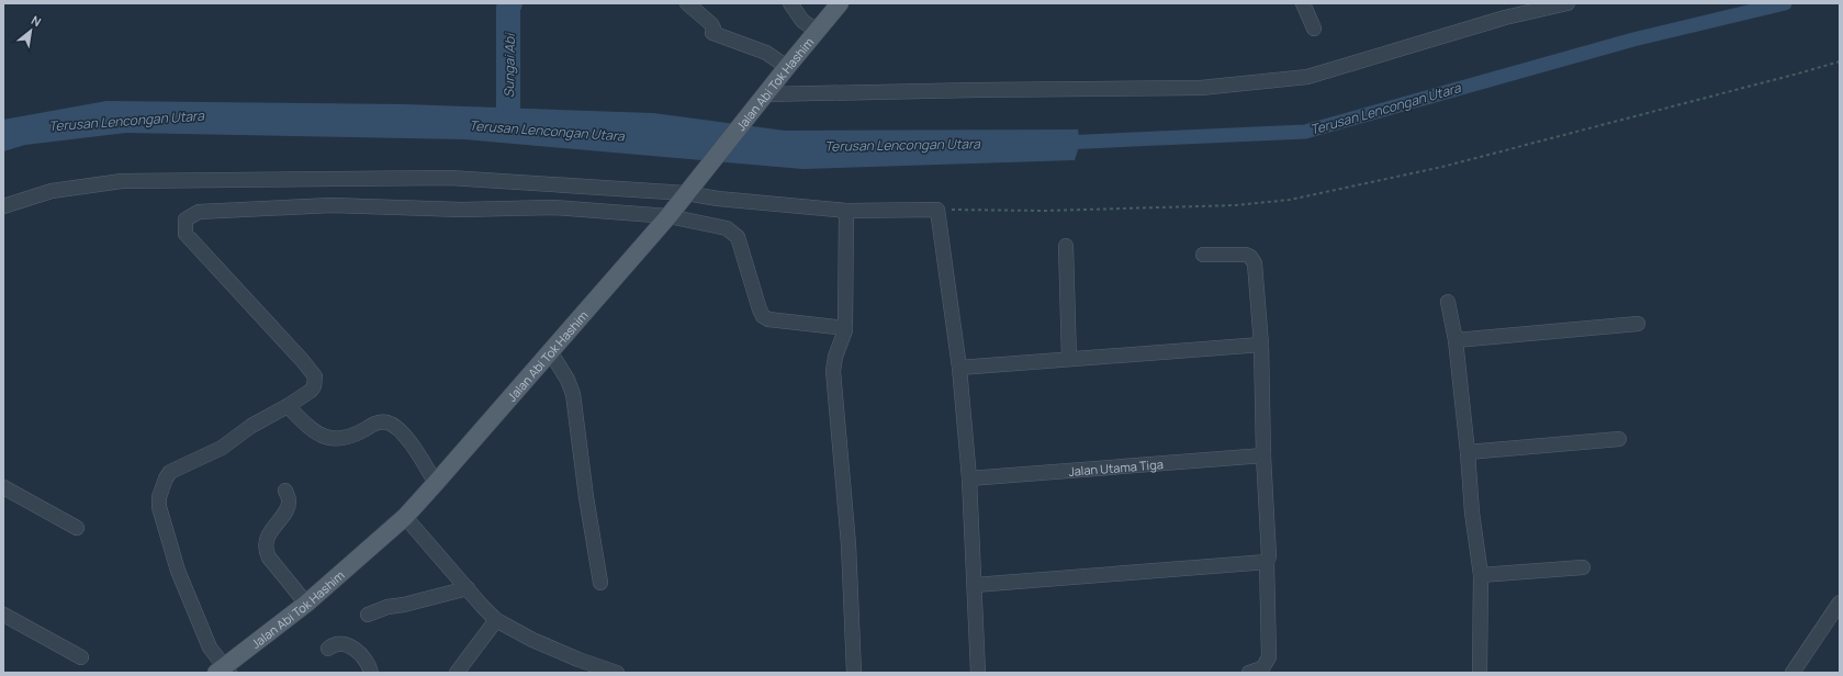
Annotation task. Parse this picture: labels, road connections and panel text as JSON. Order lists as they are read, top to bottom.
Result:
{
  "streets": {
    "main road": ["Jalan Abi Tok Hashim"],
    "street": ["Jalan Utama Tiga"]
  },
  "water": ["Sungai Abi", "Terusan Lencongan Utara"],
  "north": "top right"
}
